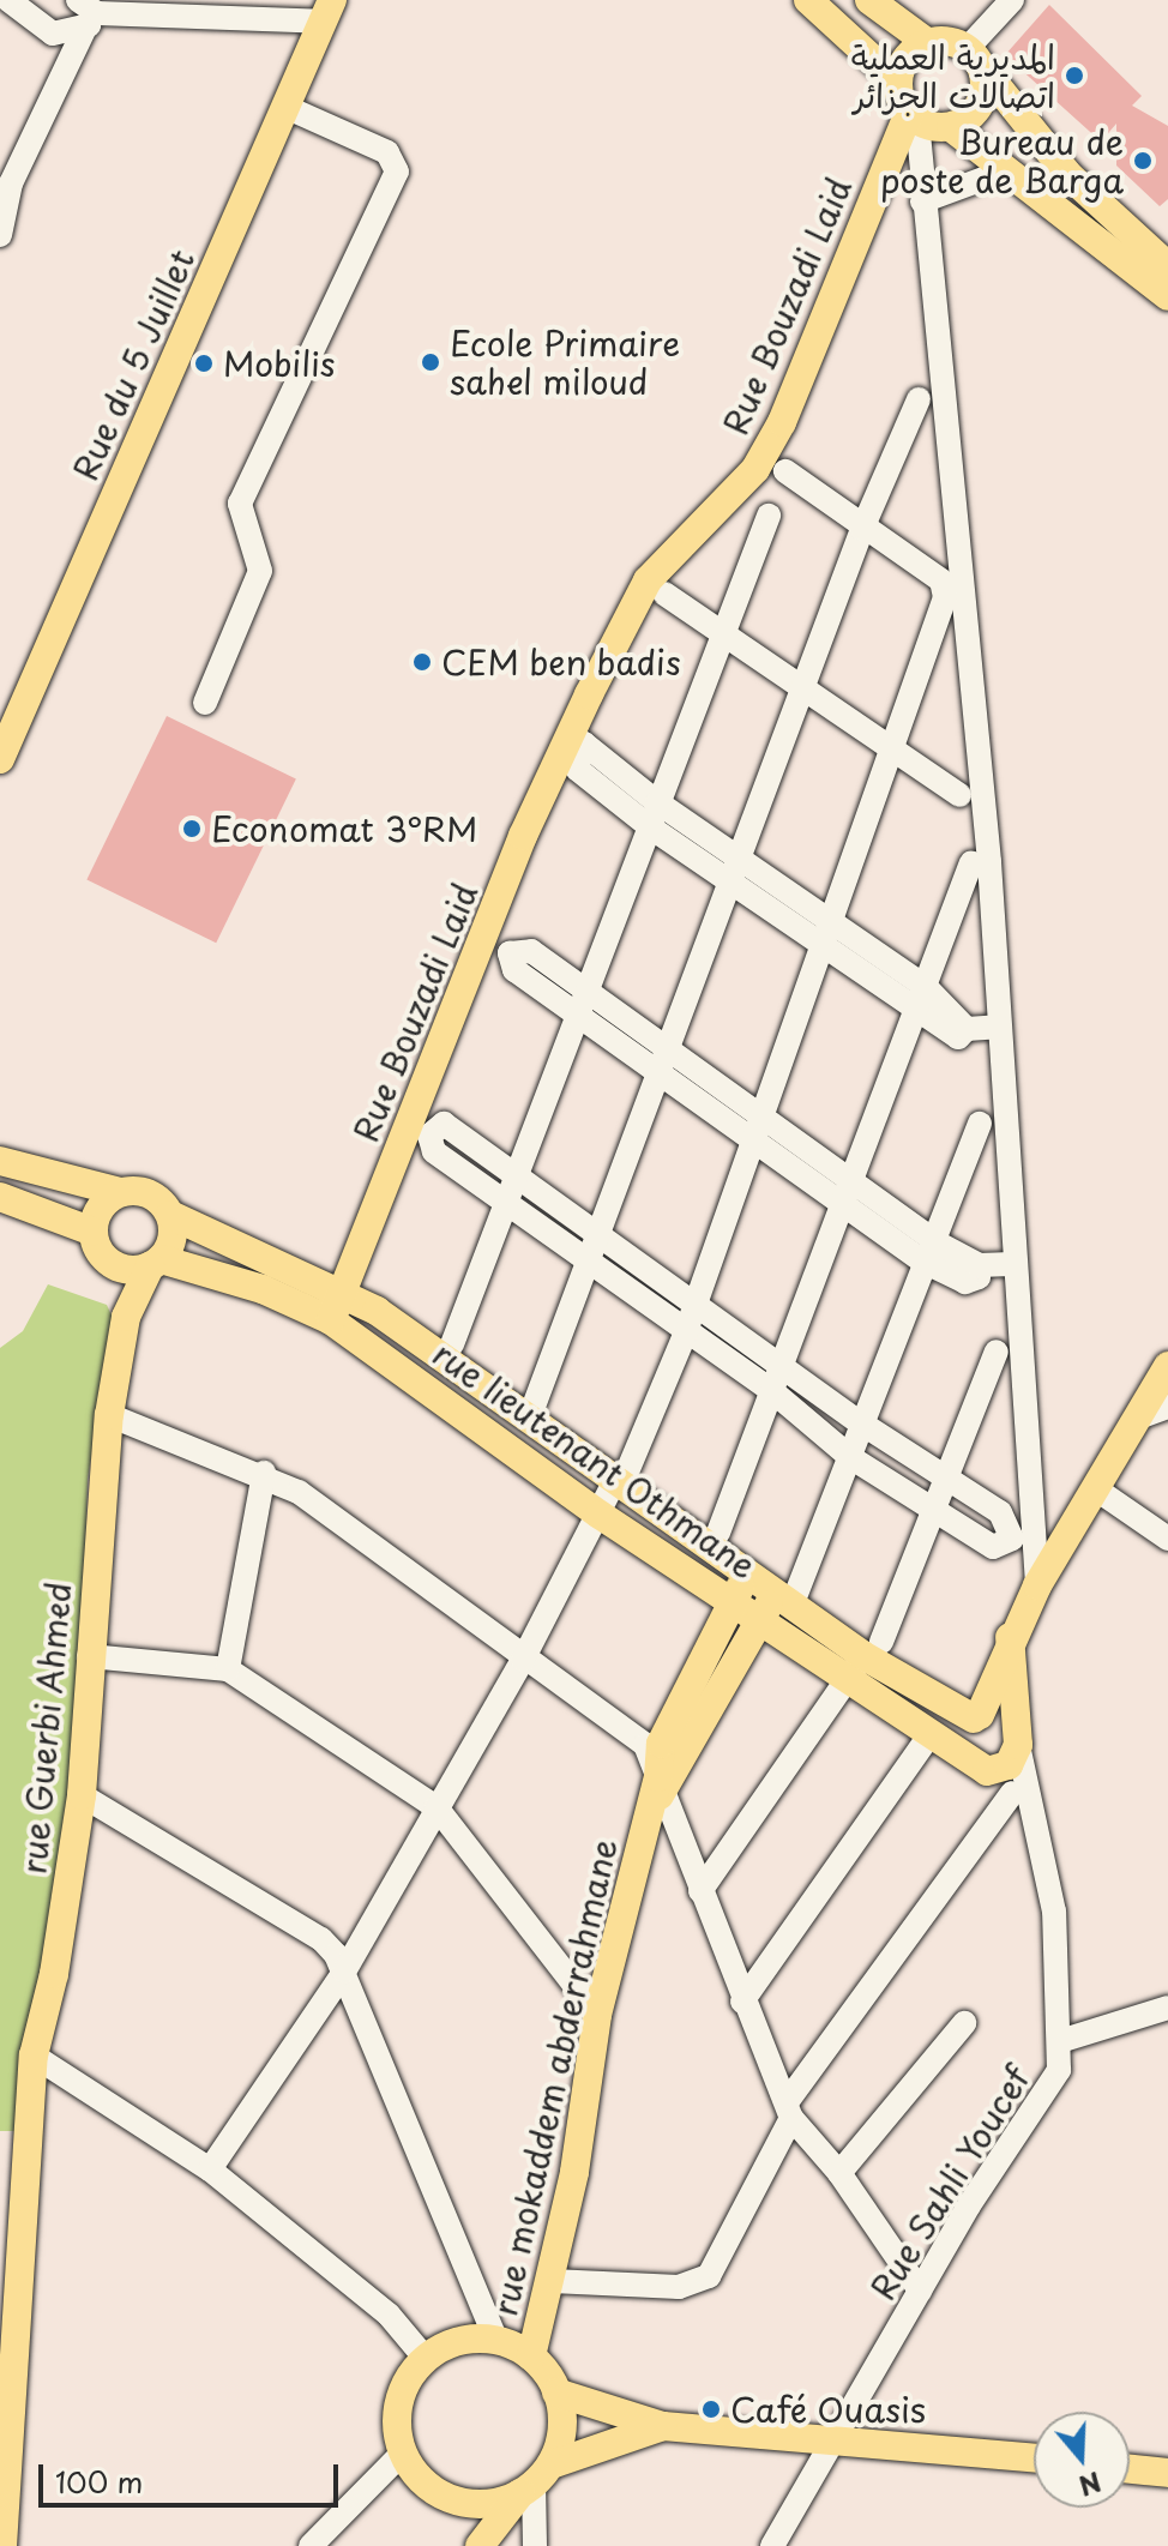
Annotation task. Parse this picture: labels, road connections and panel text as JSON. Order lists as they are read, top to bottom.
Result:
{
  "streets": {
    "main road": [
      "Rue Bouzadi Laid",
      "Rue du 5 Juillet",
      "rue lieutenant Othmane",
      "rue Guerbi Ahmed",
      "rue mokaddem abderrahmane"
    ],
    "street": ["Rue Sahli Youcef"]
  },
  "crossings": [
    ["Rue Bouzadi Laid", "rue lieutenant Othmane"],
    ["rue lieutenant Othmane", "rue mokaddem abderrahmane"],
    ["rue lieutenant Othmane", "Rue Sahli Youcef"]
  ],
  "places": [
    "المديرية العملية اتصالات الجزائر",
    "Bureau de poste de Barga",
    "Ecole Primaire sahel miloud",
    "Mobilis",
    "CEM ben badis",
    "Economat 3°RM",
    "Café Ouasis"
  ],
  "scale_bar": "100 m",
  "north": "bottom"
}
